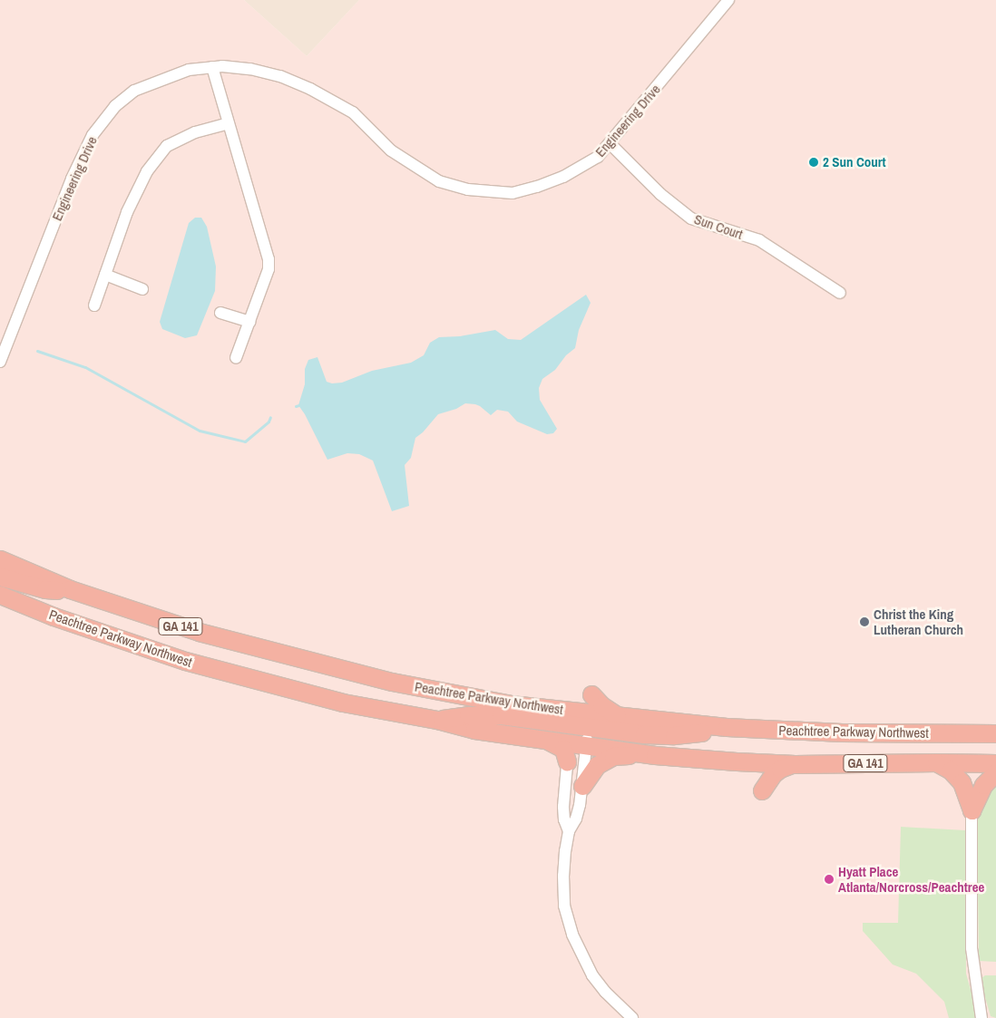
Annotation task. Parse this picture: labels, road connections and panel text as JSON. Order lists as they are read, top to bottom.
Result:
{
  "streets": {
    "highway": ["GA 141", "Peachtree Parkway Northwest"],
    "street": ["Engineering Drive", "Sun Court"]
  },
  "crossings": [
    ["Engineering Drive", "Sun Court"]
  ],
  "places": ["2 Sun Court", "Christ the King Lutheran Church", "Hyatt Place Atlanta/Norcross/Peachtree"]
}
